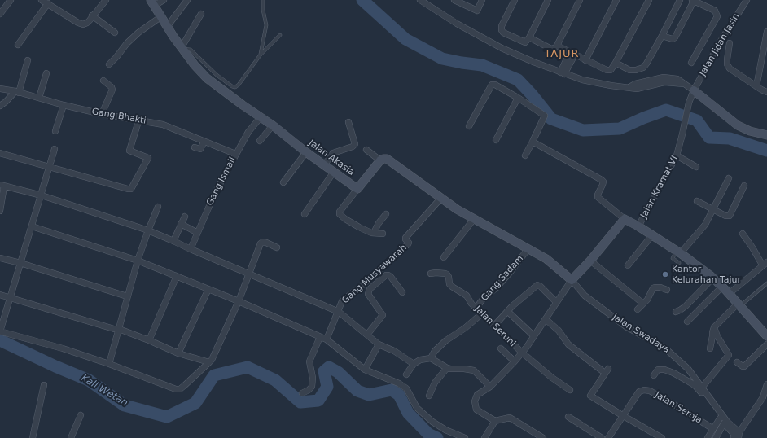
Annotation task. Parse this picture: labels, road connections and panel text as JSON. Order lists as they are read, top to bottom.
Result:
{
  "streets": {
    "street": [
      "Jalan Jidan Jasin",
      "Gang Bhakti",
      "Jalan Akasia",
      "Gang Ismail",
      "Jalan Kramat VI",
      "Gang Musyawarah",
      "Gang Sadam",
      "Jalan Seruni",
      "Jalan Swadaya",
      "Jalan Seroja"
    ]
  },
  "crossings": [
    ["Jalan Jidan Jasin", "Jalan Kramat VI"],
    ["Gang Bhakti", "Gang Ismail"],
    ["Jalan Akasia", "Gang Ismail"],
    ["Gang Sadam", "Jalan Seruni"]
  ],
  "districts": ["TAJUR"],
  "water": ["Kali Wetan"],
  "places": ["Kantor Kelurahan Tajur"]
}
